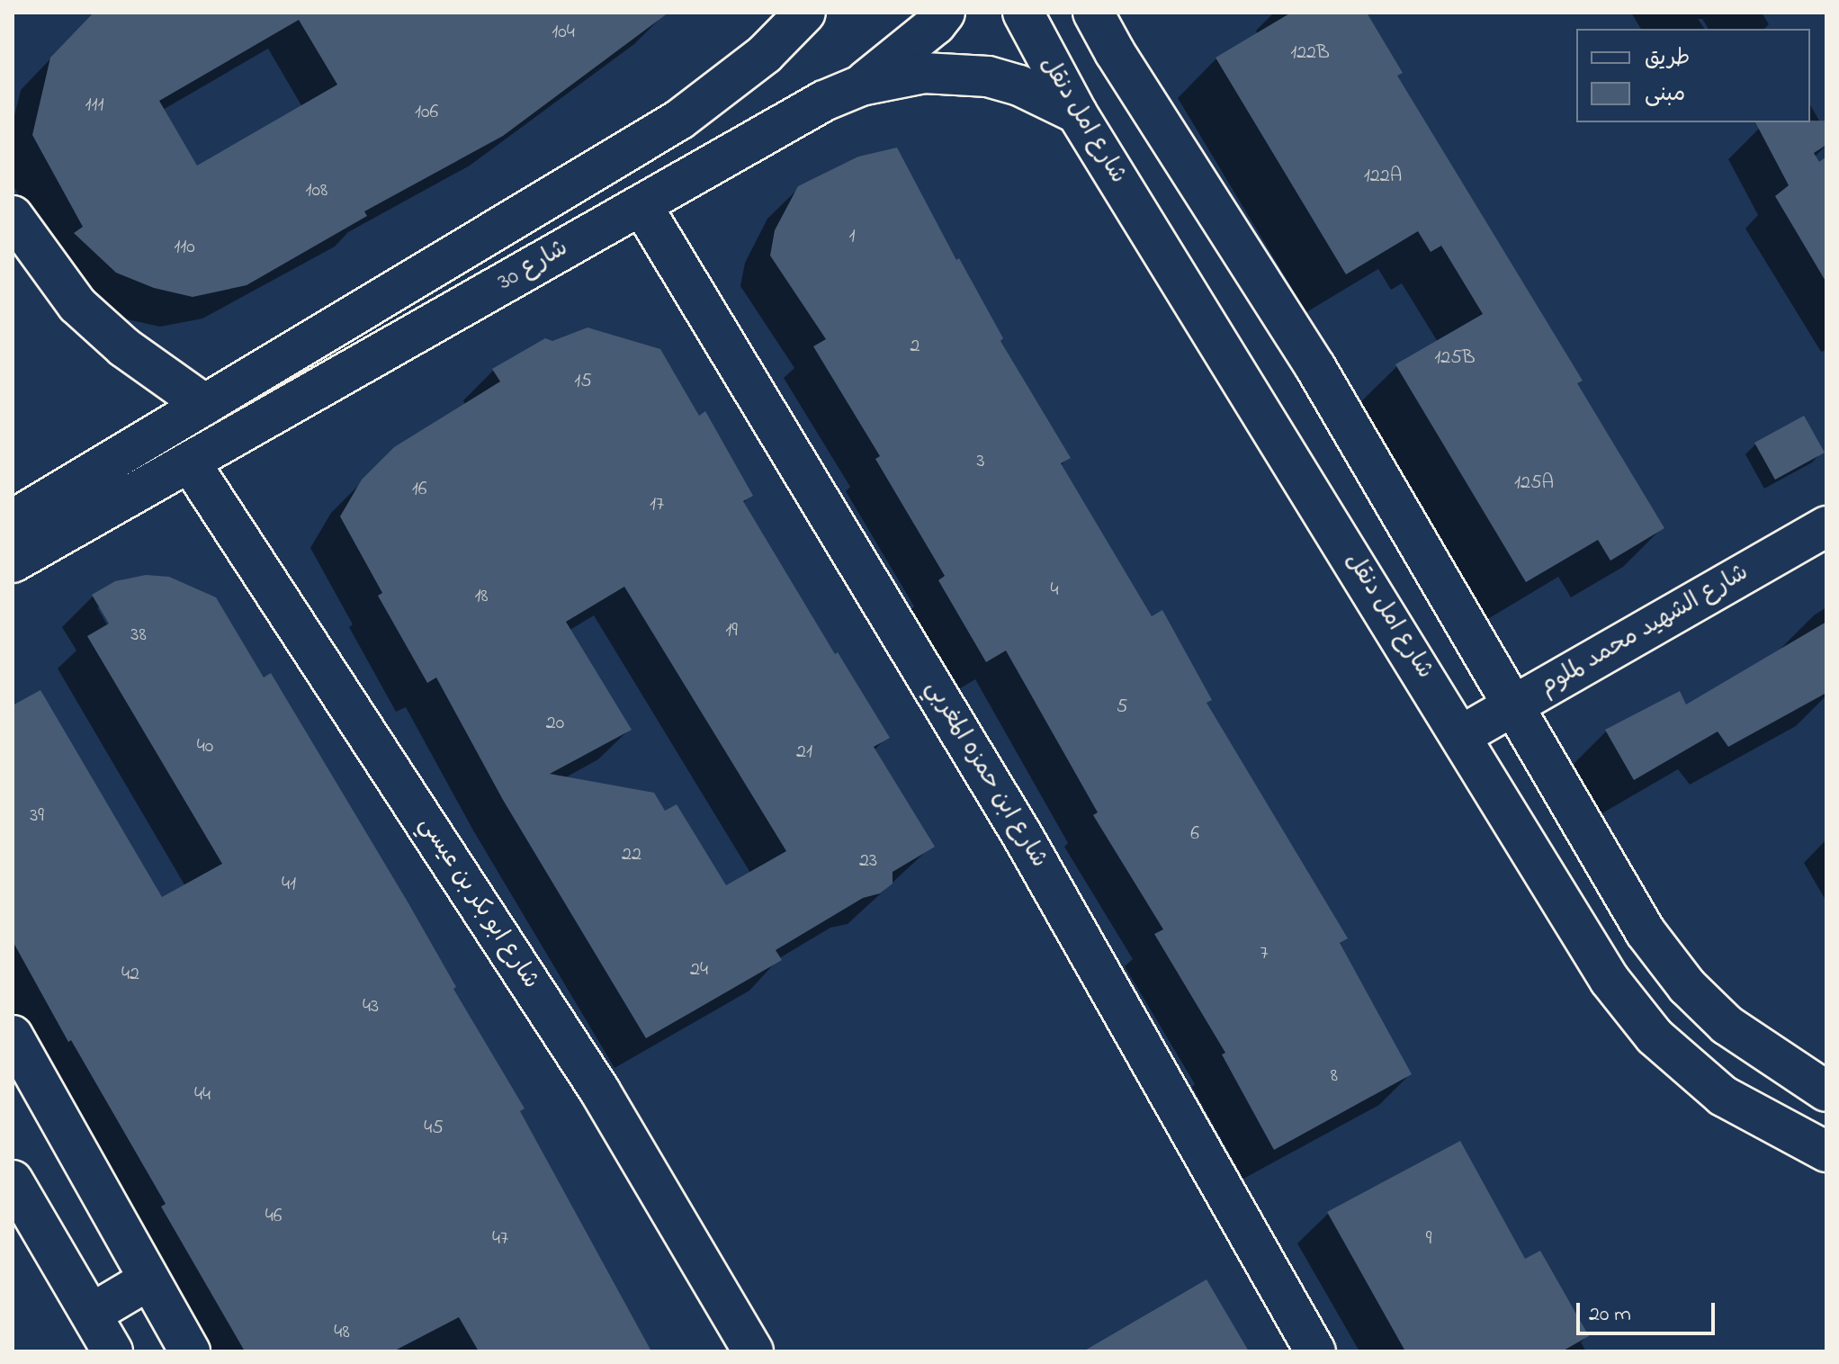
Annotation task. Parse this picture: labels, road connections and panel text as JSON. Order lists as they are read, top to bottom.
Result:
{
  "streets": {
    "street": [
      "شارع امل دنقل",
      "شارع 30",
      "شارع الشهيد محمد لملوم",
      "شارع ابن حمزه المغربي",
      "شارع ابو بكر بن عيسي"
    ]
  },
  "crossings": [
    ["شارع امل دنقل", "شارع 30"],
    ["شارع امل دنقل", "شارع الشهيد محمد لملوم"],
    ["شارع 30", "شارع ابن حمزه المغربي"],
    ["شارع 30", "شارع ابو بكر بن عيسي"]
  ],
  "house_numbers": [
    "104",
    "122B",
    "111",
    "106",
    "122A",
    "108",
    "1",
    "110",
    "2",
    "125B",
    "15",
    "3",
    "125A",
    "16",
    "17",
    "4",
    "18",
    "19",
    "38",
    "5",
    "20",
    "40",
    "21",
    "39",
    "6",
    "22",
    "23",
    "41",
    "7",
    "24",
    "42",
    "43",
    "8",
    "44",
    "45",
    "46",
    "47",
    "9",
    "48"
  ],
  "legend": ["طريق", "مبنى"],
  "scale_bar": "20 m"
}
